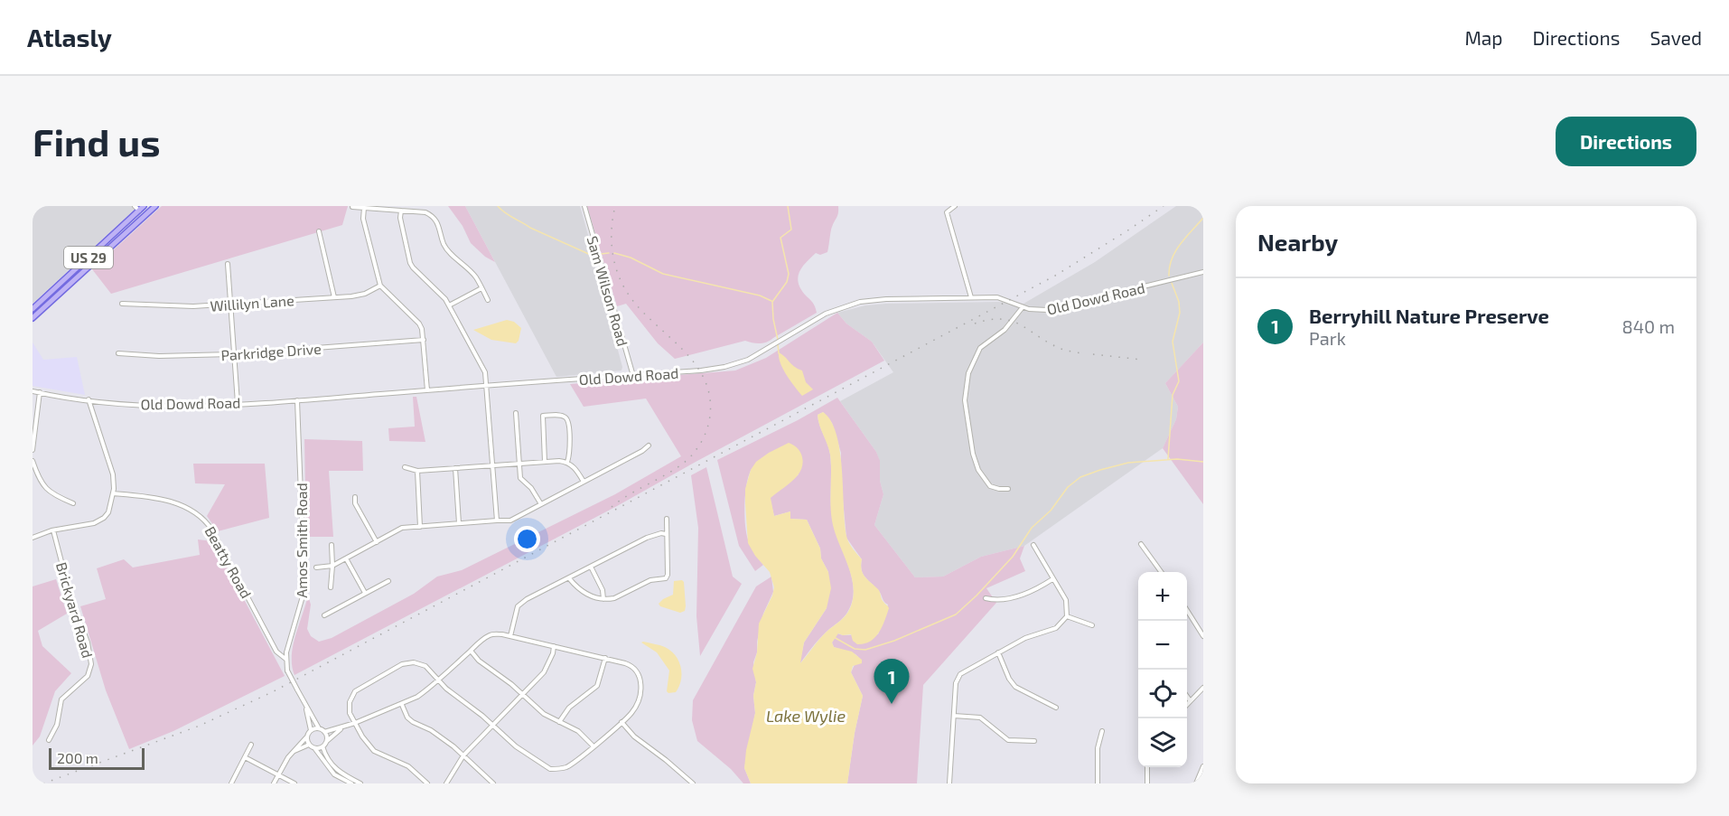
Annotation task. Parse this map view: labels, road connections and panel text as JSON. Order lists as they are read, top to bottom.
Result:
{
  "streets": {
    "main road": ["US 29"],
    "street": [
      "Sam Wilson Road",
      "Old Dowd Road",
      "Willilyn Lane",
      "Parkridge Drive",
      "Amos Smith Road",
      "Beatty Road",
      "Brickyard Road"
    ]
  },
  "crossings": [
    ["Sam Wilson Road", "Old Dowd Road"],
    ["Old Dowd Road", "Amos Smith Road"],
    ["Amos Smith Road", "Beatty Road"]
  ],
  "water": ["Lake Wylie"],
  "scale_bar": "200 m",
  "page": {
    "header": "Atlasly",
    "nav": ["Map", "Directions", "Saved"],
    "buttons": "Directions",
    "title": "Find us",
    "heading": "Nearby",
    "list": [
      {
        "mark": "1",
        "name": "Berryhill Nature Preserve",
        "note": "Park",
        "value": "840 m"
      }
    ],
    "map_buttons": ["+", "−"],
    "pins": "1",
    "scale": "200 m"
  }
}
